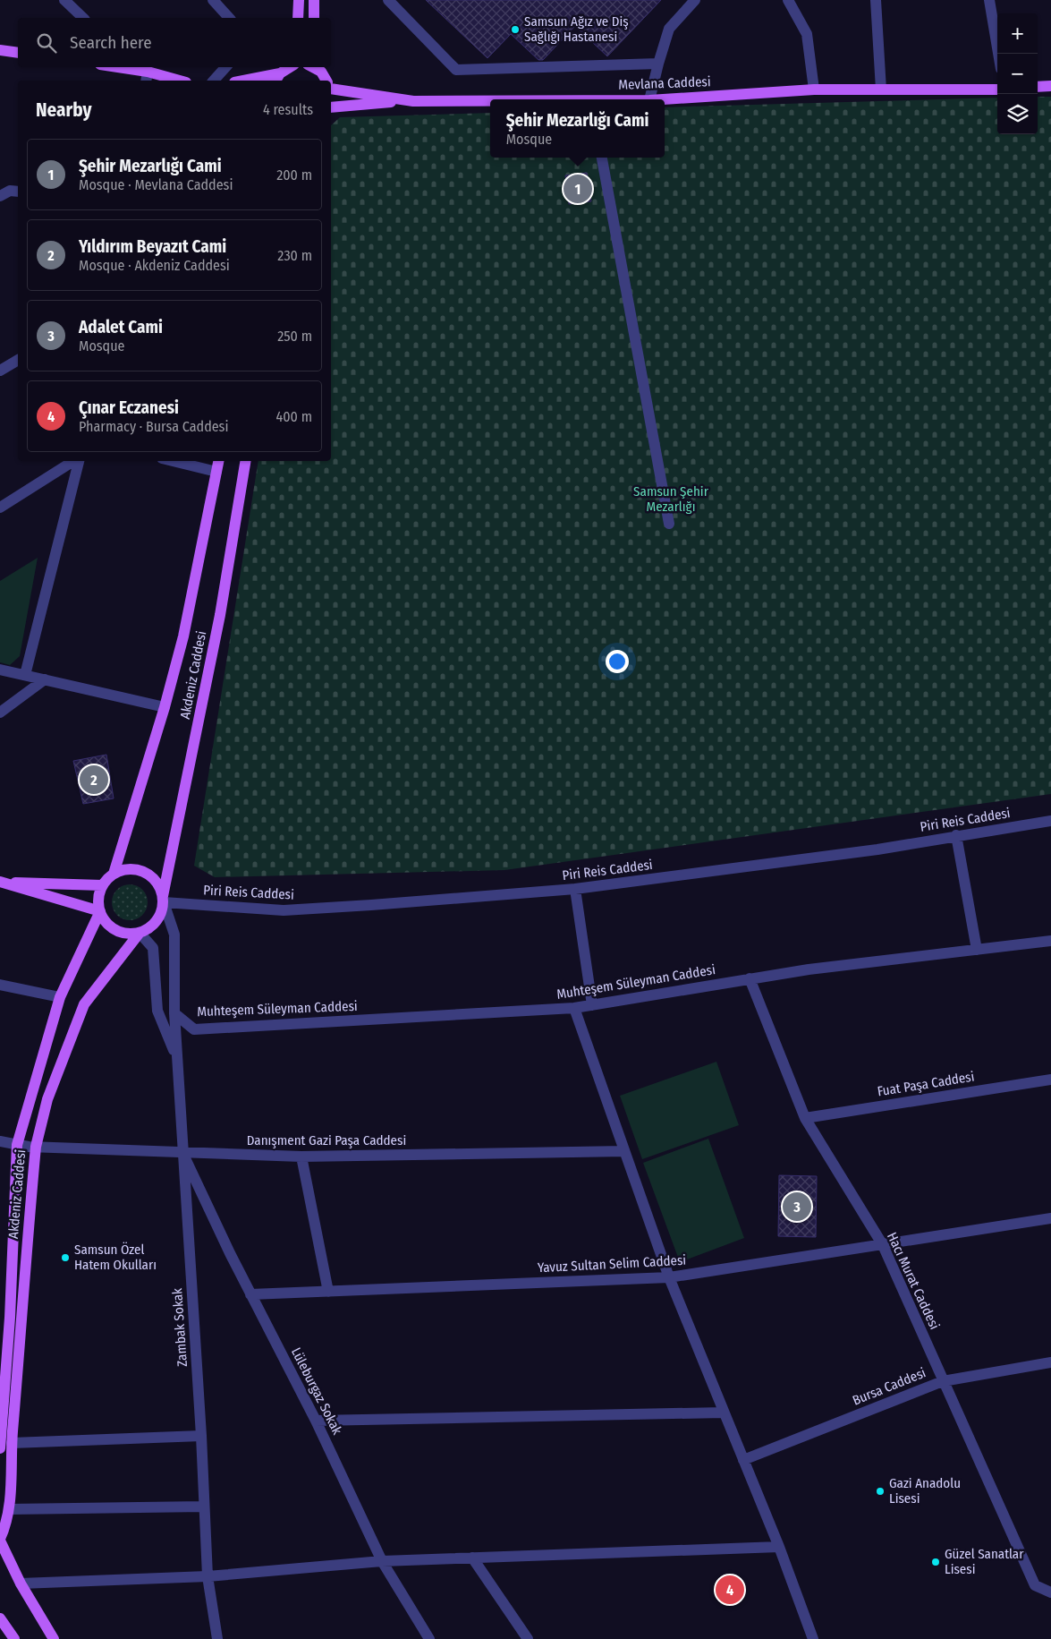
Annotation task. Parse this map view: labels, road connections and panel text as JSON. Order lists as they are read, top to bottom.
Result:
{
  "streets": {
    "main road": ["Mevlana Caddesi", "Akdeniz Caddesi"],
    "street": [
      "Piri Reis Caddesi",
      "Muhteşem Süleyman Caddesi",
      "Fuat Paşa Caddesi",
      "Danışment Gazi Paşa Caddesi",
      "Yavuz Sultan Selim Caddesi",
      "Hacı Murat Caddesi",
      "Zambak Sokak",
      "Bursa Caddesi",
      "Lüleburgaz Sokak"
    ]
  },
  "crossings": [
    ["Akdeniz Caddesi", "Piri Reis Caddesi"],
    ["Akdeniz Caddesi", "Danışment Gazi Paşa Caddesi"],
    ["Akdeniz Caddesi", "Zambak Sokak"],
    ["Piri Reis Caddesi", "Zambak Sokak"],
    ["Muhteşem Süleyman Caddesi", "Hacı Murat Caddesi"],
    ["Muhteşem Süleyman Caddesi", "Zambak Sokak"],
    ["Fuat Paşa Caddesi", "Hacı Murat Caddesi"],
    ["Danışment Gazi Paşa Caddesi", "Zambak Sokak"],
    ["Danışment Gazi Paşa Caddesi", "Lüleburgaz Sokak"],
    ["Yavuz Sultan Selim Caddesi", "Hacı Murat Caddesi"],
    ["Yavuz Sultan Selim Caddesi", "Lüleburgaz Sokak"],
    ["Hacı Murat Caddesi", "Bursa Caddesi"],
    ["Zambak Sokak", "Lüleburgaz Sokak"]
  ],
  "parks": ["Samsun Şehir Mezarlığı"],
  "places": [
    "Samsun Ağız ve Diş Sağlığı Hastanesi",
    "Samsun Özel Hatem Okulları",
    "Gazi Anadolu Lisesi",
    "Güzel Sanatlar Lisesi"
  ],
  "page": {
    "map_buttons": ["+", "−"],
    "search": "Search here",
    "heading": ["Nearby", "4 results"],
    "popup": ["Şehir Mezarlığı Cami", "Mosque"],
    "list": [
      {
        "mark": "1",
        "name": "Şehir Mezarlığı Cami",
        "note": "Mosque · Mevlana Caddesi",
        "value": "200 m"
      },
      {
        "mark": "2",
        "name": "Yıldırım Beyazıt Cami",
        "note": "Mosque · Akdeniz Caddesi",
        "value": "230 m"
      },
      {
        "mark": "3",
        "name": "Adalet Cami",
        "note": "Mosque",
        "value": "250 m"
      },
      {
        "mark": "4",
        "name": "Çınar Eczanesi",
        "note": "Pharmacy · Bursa Caddesi",
        "value": "400 m"
      }
    ],
    "pins": [
      "1",
      "2",
      "3",
      "4"
    ]
  }
}
